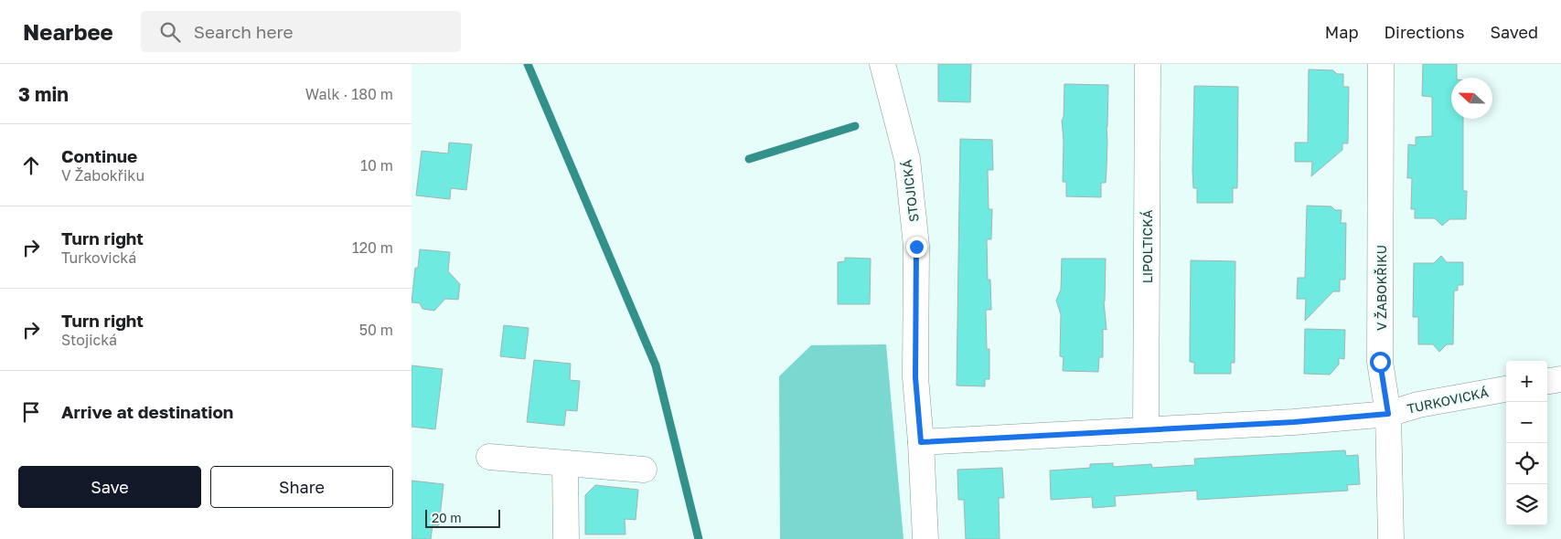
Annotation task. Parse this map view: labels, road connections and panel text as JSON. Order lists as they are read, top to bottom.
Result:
{
  "streets": {
    "street": [
      "STOJICKÁ",
      "LIPOLTICKÁ",
      "V ŽABOKŘIKU",
      "TURKOVICKÁ"
    ]
  },
  "crossings": [
    ["STOJICKÁ", "TURKOVICKÁ"],
    ["LIPOLTICKÁ", "TURKOVICKÁ"],
    ["V ŽABOKŘIKU", "TURKOVICKÁ"]
  ],
  "scale_bar": "20 m",
  "north": "left",
  "page": {
    "header": "Nearbee",
    "search": "Search here",
    "nav": ["Map", "Directions", "Saved"],
    "heading": ["3 min", "Walk · 180 m"],
    "list": [
      ["Continue", "V Žabokřiku", "10 m"],
      ["Turn right", "Turkovická", "120 m"],
      ["Turn right", "Stojická", "50 m"],
      "Arrive at destination"
    ],
    "map_buttons": ["+", "−"],
    "buttons": ["Save", "Share"],
    "scale": "20 m"
  }
}
